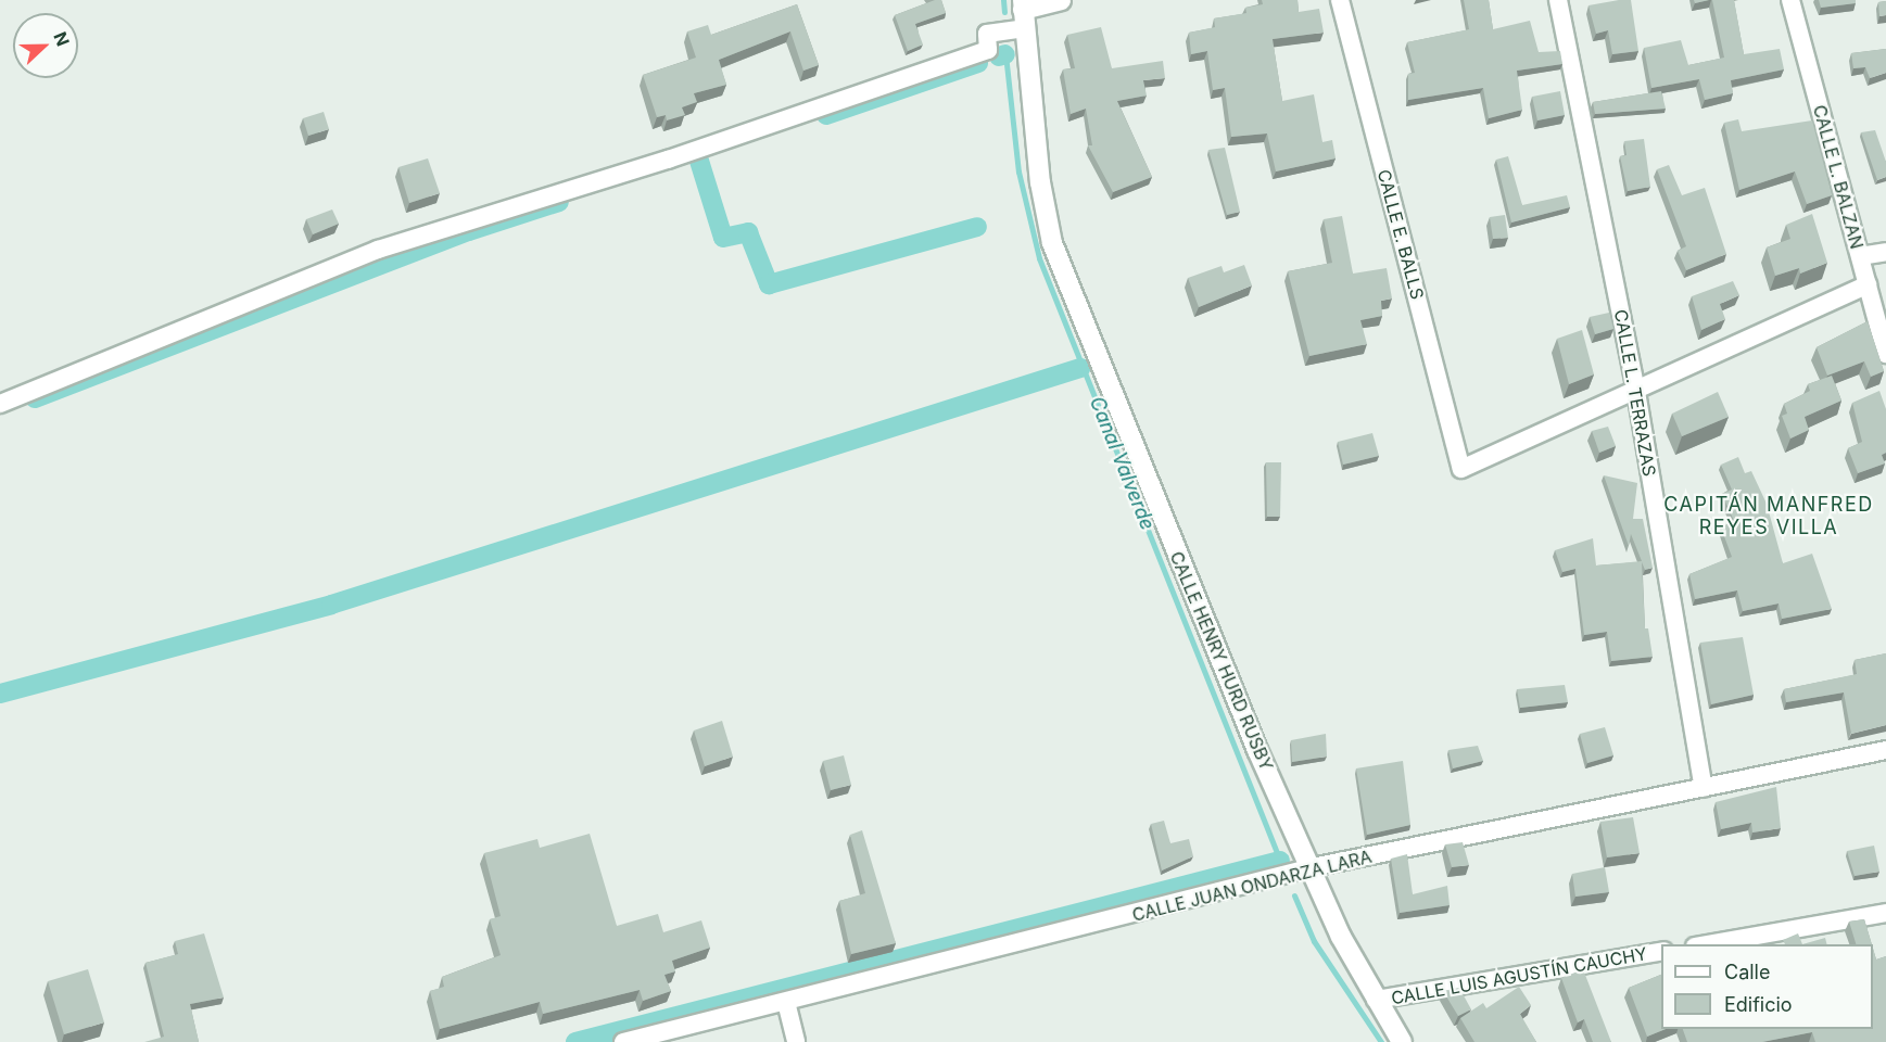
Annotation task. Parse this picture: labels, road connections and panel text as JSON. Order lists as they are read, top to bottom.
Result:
{
  "streets": {
    "street": [
      "CALLE L. BALZAN",
      "CALLE E. BALLS",
      "CALLE L. TERRAZAS",
      "CALLE HENRY HURD RUSBY",
      "CALLE JUAN ONDARZA LARA",
      "CALLE LUIS AGUSTÍN CAUCHY"
    ]
  },
  "crossings": [
    ["CALLE E. BALLS", "CALLE L. TERRAZAS"],
    ["CALLE L. TERRAZAS", "CALLE JUAN ONDARZA LARA"],
    ["CALLE HENRY HURD RUSBY", "CALLE JUAN ONDARZA LARA"],
    ["CALLE HENRY HURD RUSBY", "CALLE LUIS AGUSTÍN CAUCHY"]
  ],
  "districts": ["CAPITÁN MANFRED REYES VILLA"],
  "water": ["Canal Valverde"],
  "legend": ["Calle", "Edificio"],
  "north": "right"
}
